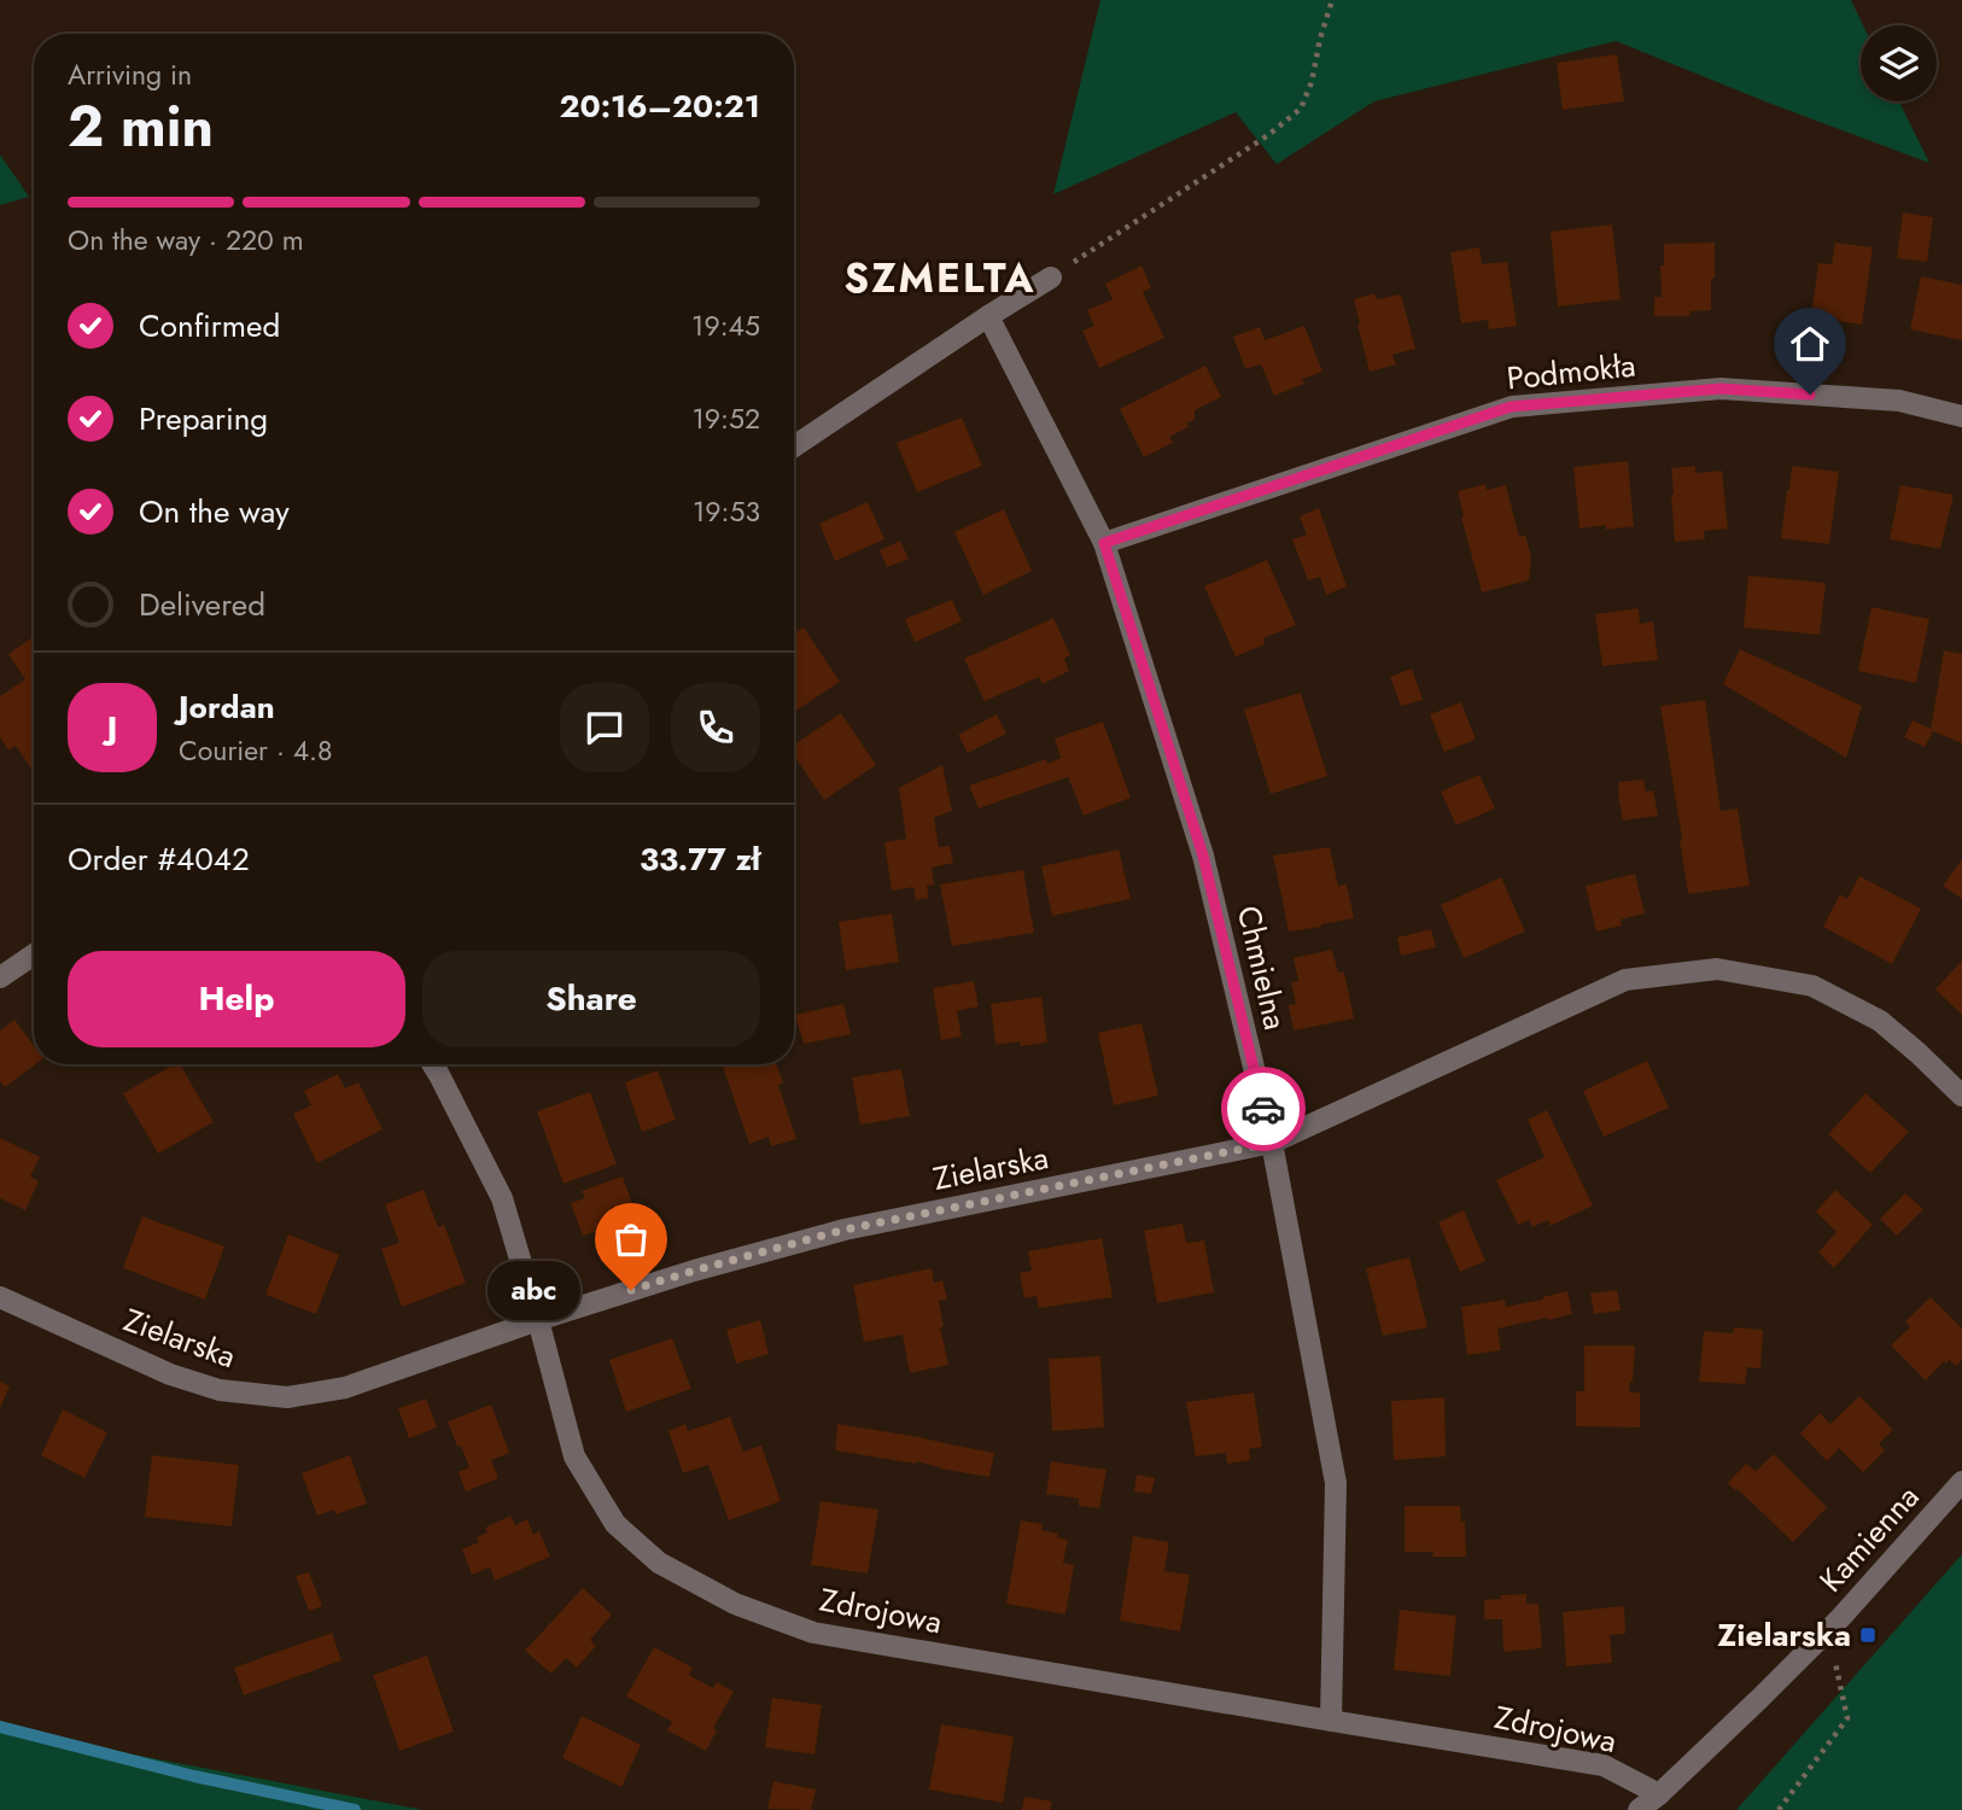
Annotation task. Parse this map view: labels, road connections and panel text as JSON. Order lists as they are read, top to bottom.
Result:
{
  "streets": {
    "street": [
      "Podmokła",
      "Chmielna",
      "Zielarska",
      "Kamienna",
      "Zdrojowa"
    ]
  },
  "crossings": [
    ["Podmokła", "Chmielna"],
    ["Chmielna", "Zielarska"],
    ["Chmielna", "Zdrojowa"],
    ["Zielarska", "Zdrojowa"],
    ["Kamienna", "Zdrojowa"]
  ],
  "districts": ["SZMELTA"],
  "places": {
    "other": ["abc"],
    "transit": ["Zielarska"]
  },
  "page": {
    "heading": ["2 min", "Arriving in", "20:16–20:21"],
    "panel": [
      "Jordan",
      "Courier · 4.8",
      "Order #4042",
      "33.77 zł"
    ],
    "bar": "On the way · 220 m",
    "list": [
      ["Confirmed", "19:45"],
      ["Preparing", "19:52"],
      ["On the way", "19:53"],
      "Delivered"
    ],
    "round": "J",
    "buttons": ["Help", "Share"],
    "bubble": "abc"
  }
}
